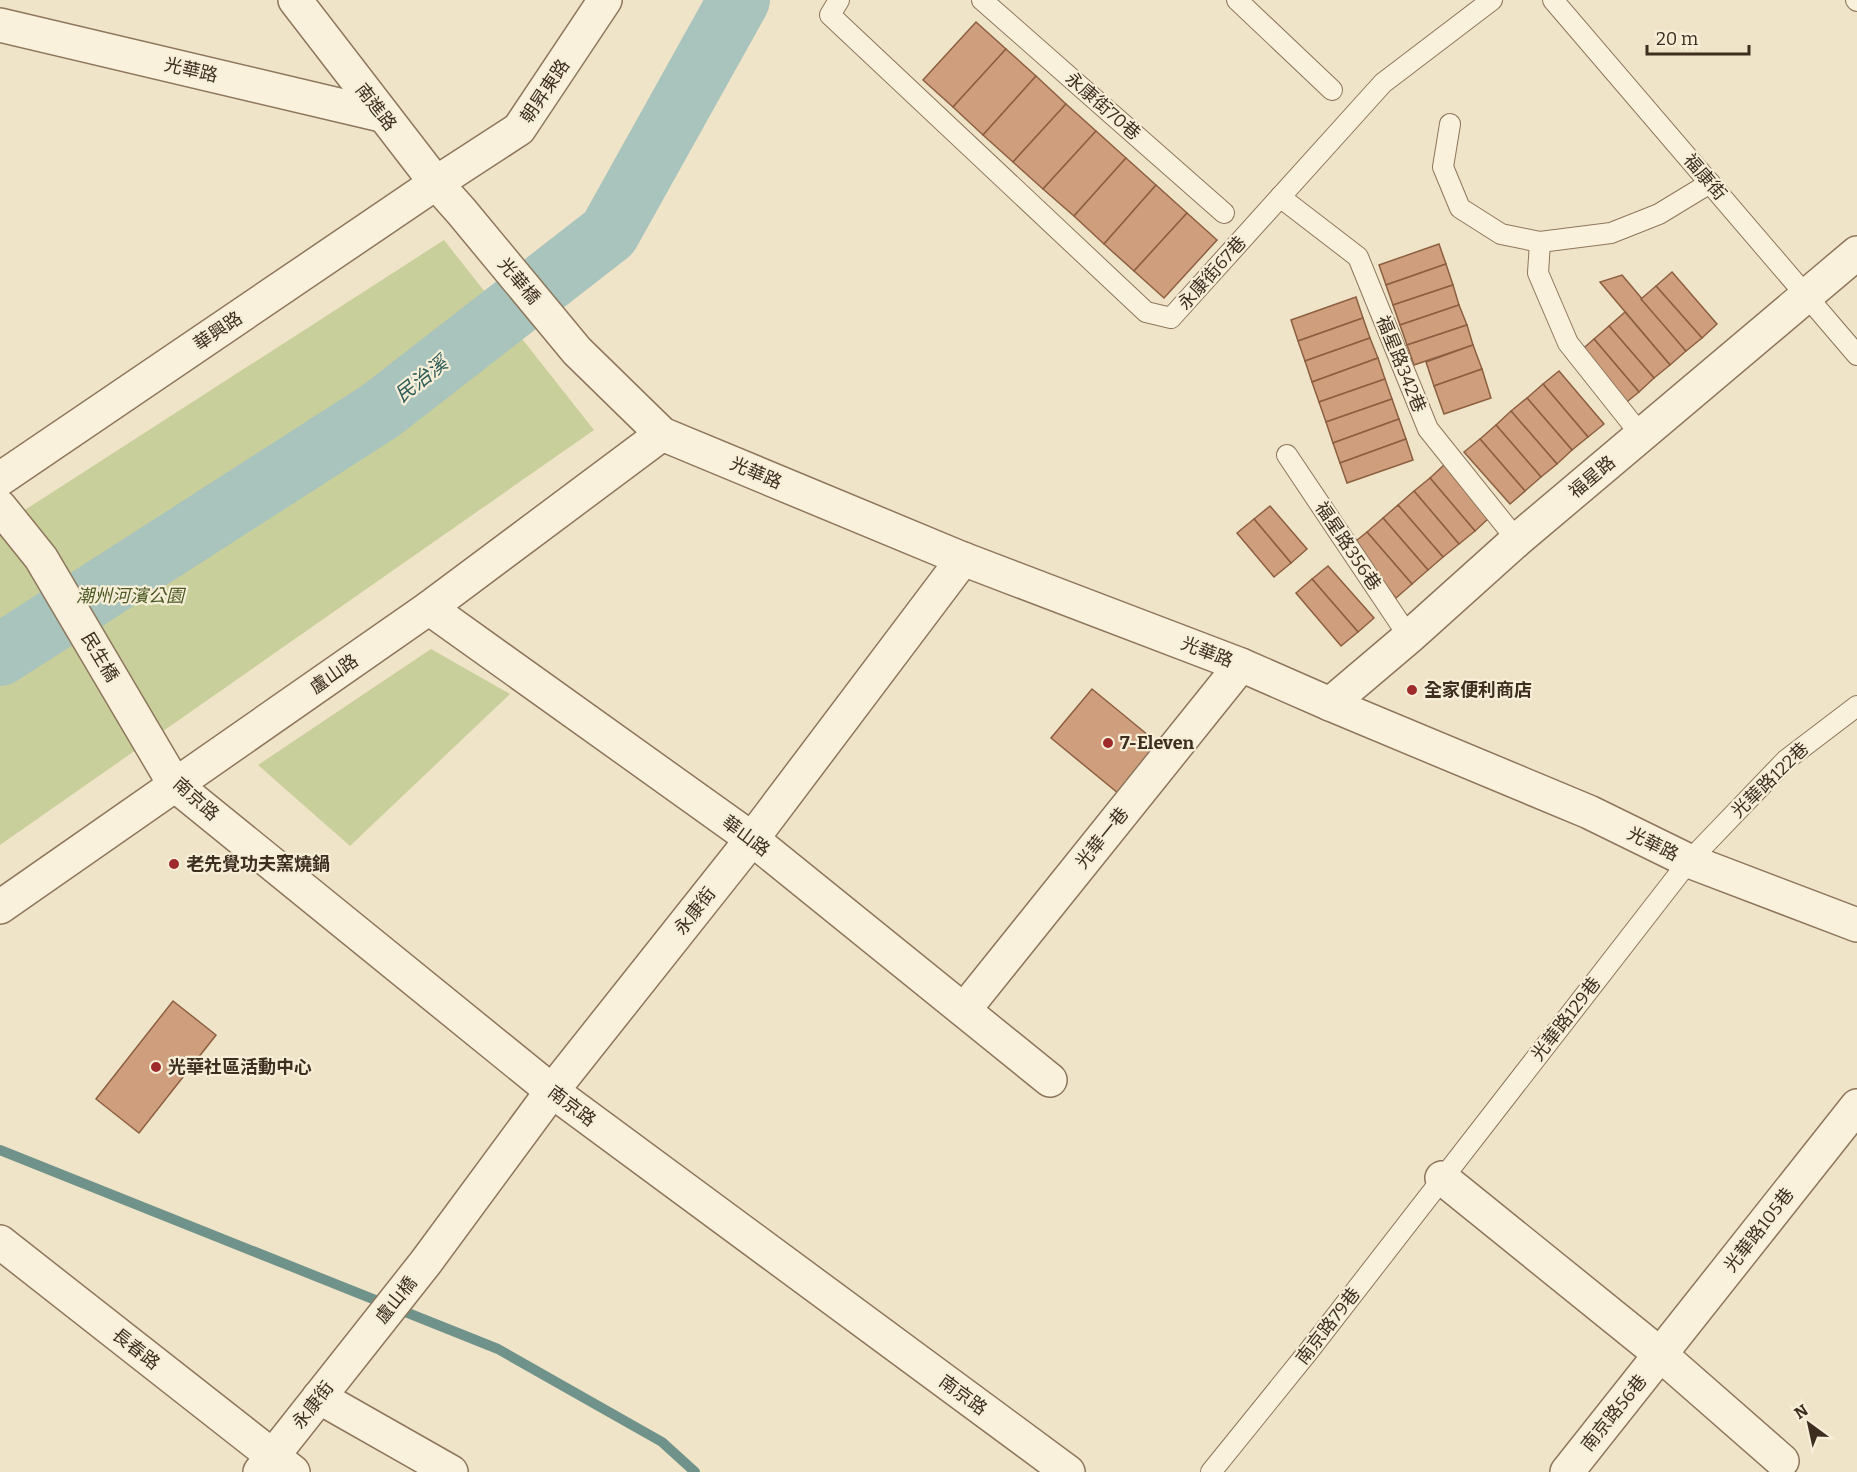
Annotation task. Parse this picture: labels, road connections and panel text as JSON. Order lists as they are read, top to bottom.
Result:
{
  "streets": {
    "street": [
      "光華路",
      "朝昇東路",
      "南進路",
      "光華橋",
      "華興路",
      "福星路",
      "民生橋",
      "盧山路",
      "南京路",
      "華山路",
      "光華一巷",
      "永康街",
      "光華路105巷",
      "盧山橋",
      "長春路",
      "南京路56巷"
    ],
    "lane": [
      "永康街70巷",
      "福康街",
      "永康街67巷",
      "福星路342巷",
      "福星路356巷",
      "光華路122巷",
      "光華路129巷",
      "南京路79巷"
    ]
  },
  "crossings": [
    ["光華路", "南進路"],
    ["光華路", "光華橋"],
    ["光華路", "福星路"],
    ["光華路", "盧山路"],
    ["光華路", "光華路122巷"],
    ["光華路", "光華一巷"],
    ["光華路", "永康街"],
    ["光華路", "光華路129巷"],
    ["朝昇東路", "南進路"],
    ["朝昇東路", "華興路"],
    ["南進路", "光華橋"],
    ["南進路", "華興路"],
    ["福康街", "福星路"],
    ["永康街67巷", "福星路342巷"],
    ["福星路342巷", "福星路"],
    ["福星路", "福星路356巷"],
    ["民生橋", "南京路"],
    ["盧山路", "南京路"],
    ["盧山路", "華山路"],
    ["光華路122巷", "光華路129巷"],
    ["南京路", "永康街"],
    ["華山路", "光華一巷"],
    ["華山路", "永康街"],
    ["永康街", "盧山橋"],
    ["永康街", "長春路"],
    ["光華路129巷", "南京路79巷"],
    ["光華路105巷", "南京路56巷"]
  ],
  "water": ["民治溪"],
  "parks": ["潮州河濱公園"],
  "places": [
    "全家便利商店",
    "7-Eleven",
    "老先覺功夫窯燒鍋",
    "光華社區活動中心"
  ],
  "scale_bar": "20 m",
  "north": "top left"
}
